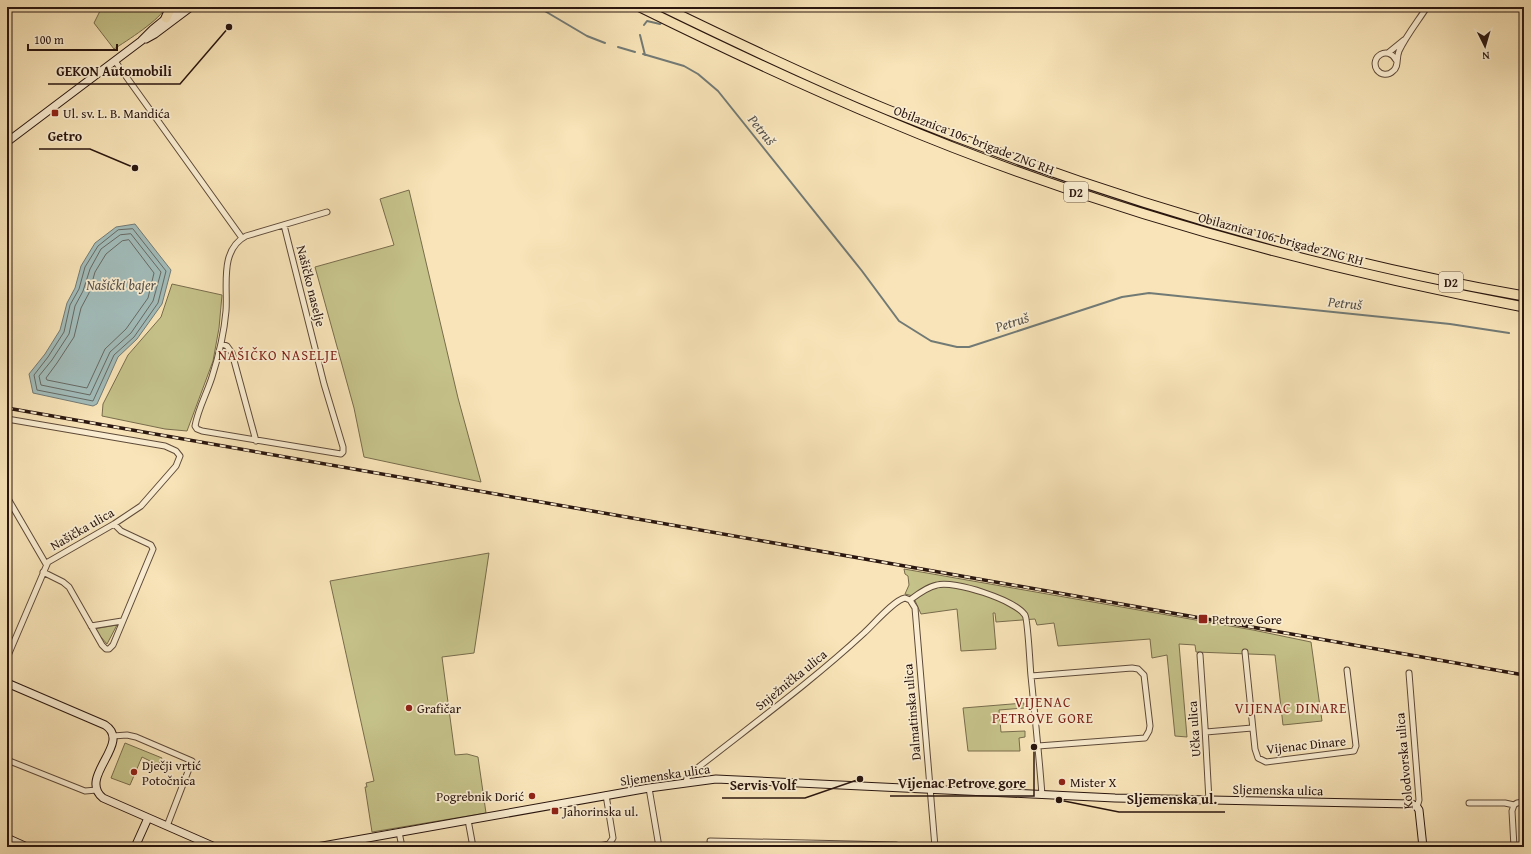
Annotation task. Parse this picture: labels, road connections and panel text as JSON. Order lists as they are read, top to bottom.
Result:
{
  "streets": {
    "highway": ["Obilaznica 106. brigade ZNG RH", "D2"],
    "street": [
      "Našičko naselje",
      "Našička ulica",
      "Snježnička ulica",
      "Dalmatinska ulica",
      "Učka ulica",
      "Vijenac Dinare",
      "Kolodvorska ulica",
      "Sljemenska ulica"
    ]
  },
  "crossings": [
    ["Snježnička ulica", "Dalmatinska ulica"],
    ["Snježnička ulica", "Sljemenska ulica"],
    ["Dalmatinska ulica", "Sljemenska ulica"],
    ["Učka ulica", "Vijenac Dinare"],
    ["Učka ulica", "Sljemenska ulica"],
    ["Kolodvorska ulica", "Sljemenska ulica"]
  ],
  "districts": ["NAŠIČKO NASELJE", "VIJENAC PETROVE GORE", "VIJENAC DINARE"],
  "water": ["Petruš", "Našički bajer"],
  "places": {
    "other": [
      "GEKON Automobili",
      "Getro",
      "Grafičar",
      "Vijenac Petrove gore",
      "Dječji vrtić Potočnica",
      "Servis Volf",
      "Mister X",
      "Pogrebnik Dorić",
      "Sljemenska ul."
    ],
    "transit": ["Ul. sv. L. B. Mandića", "Petrove Gore", "Jahorinska ul."]
  },
  "scale_bar": "100 m",
  "north": "bottom"
}
